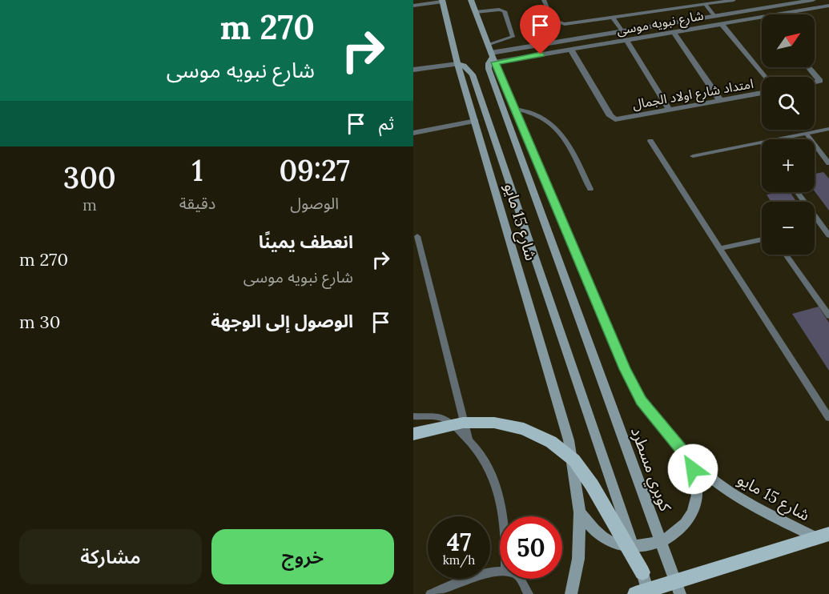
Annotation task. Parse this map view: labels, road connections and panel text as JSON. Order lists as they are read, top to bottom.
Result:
{
  "streets": {
    "main road": ["شارع 15 مايو", "كوبري مسطرد"],
    "street": ["شارع نبويه موسى", "امتداد شارع اولاد الجمال"]
  },
  "crossings": [
    ["شارع نبويه موسى", "امتداد شارع اولاد الجمال"],
    ["شارع نبويه موسى", "شارع 15 مايو"],
    ["شارع نبويه موسى", "كوبري مسطرد"],
    ["شارع 15 مايو", "كوبري مسطرد"]
  ],
  "north": "top right",
  "page": {
    "turn": ["270 m", "شارع نبويه موسى"],
    "map_buttons": ["+", "−"],
    "then": "ثم",
    "eta": [
      "09:27",
      "الوصول",
      "1",
      "دقيقة",
      "300",
      "m"
    ],
    "list": [
      {
        "name": "انعطف يمينًا",
        "note": "شارع نبويه موسى",
        "value": "270 m"
      },
      {
        "name": "الوصول إلى الوجهة",
        "value": "30 m"
      }
    ],
    "speed": "47 km/h",
    "limit": "50",
    "buttons": ["خروج", "مشاركة"]
  }
}
